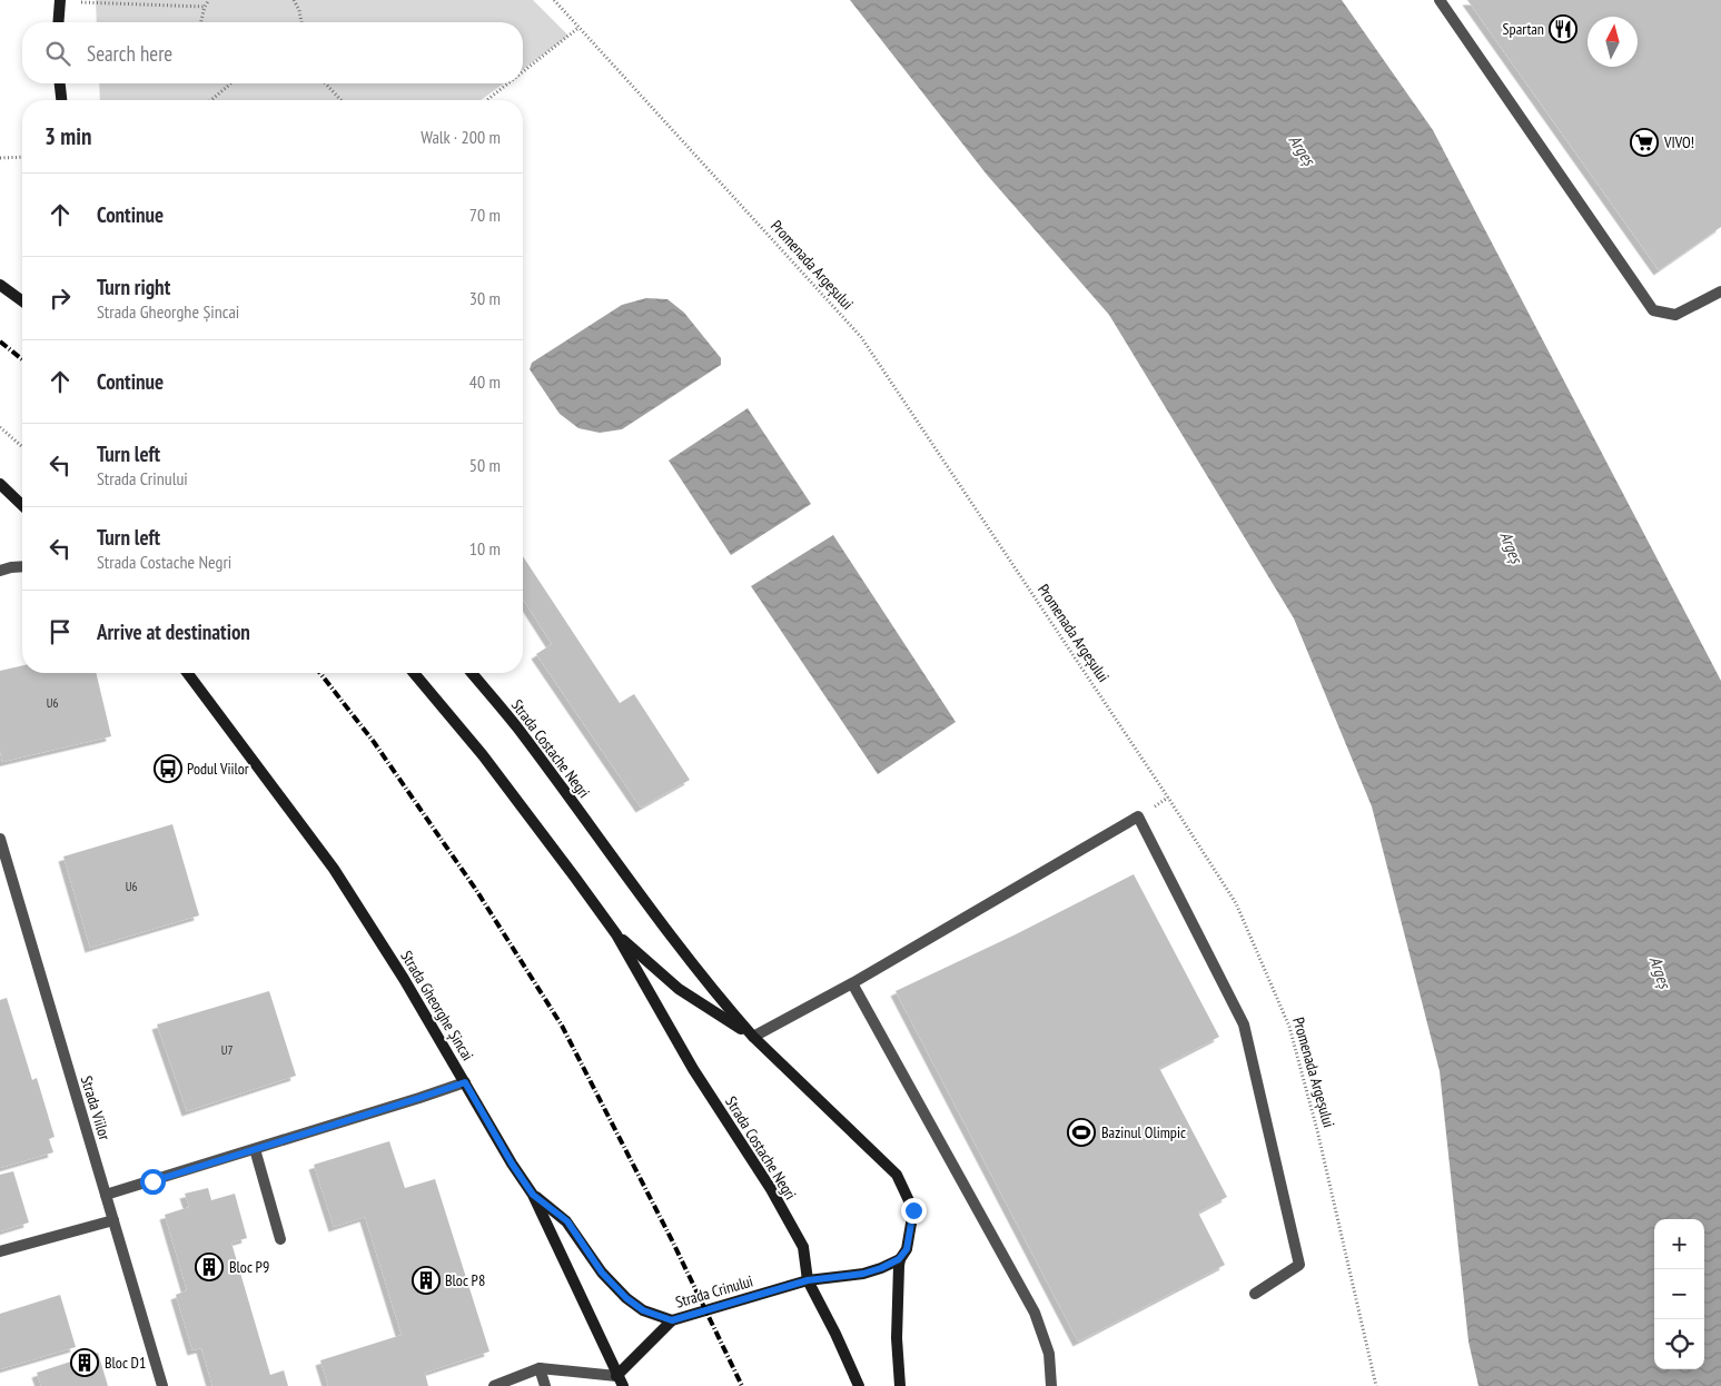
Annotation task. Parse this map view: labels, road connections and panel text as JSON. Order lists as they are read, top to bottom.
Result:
{
  "streets": {
    "main road": ["Strada Costache Negri", "Strada Gheorghe Șincai", "Strada Crinului"],
    "street": ["Strada Viilor"],
    "path": ["Promenada Argeșului"]
  },
  "crossings": [
    ["Strada Costache Negri", "Strada Crinului"],
    ["Strada Gheorghe Șincai", "Strada Crinului"]
  ],
  "water": ["Argeș"],
  "places": {
    "restaurant": ["Spartan"],
    "supermarket": ["VIVO!"],
    "bus stop": ["Podul Viilor"],
    "sports": ["Bazinul Olimpic"],
    "building": ["Bloc P9", "Bloc P8", "Bloc D1"]
  },
  "house_numbers": ["U6", "U6", "U7"],
  "north": "top",
  "page": {
    "search": "Search here",
    "heading": ["3 min", "Walk · 200 m"],
    "list": [
      ["Continue", "70 m"],
      ["Turn right", "Strada Gheorghe Șincai", "30 m"],
      ["Continue", "40 m"],
      ["Turn left", "Strada Crinului", "50 m"],
      ["Turn left", "Strada Costache Negri", "10 m"],
      "Arrive at destination"
    ],
    "map_buttons": ["+", "−"]
  }
}
